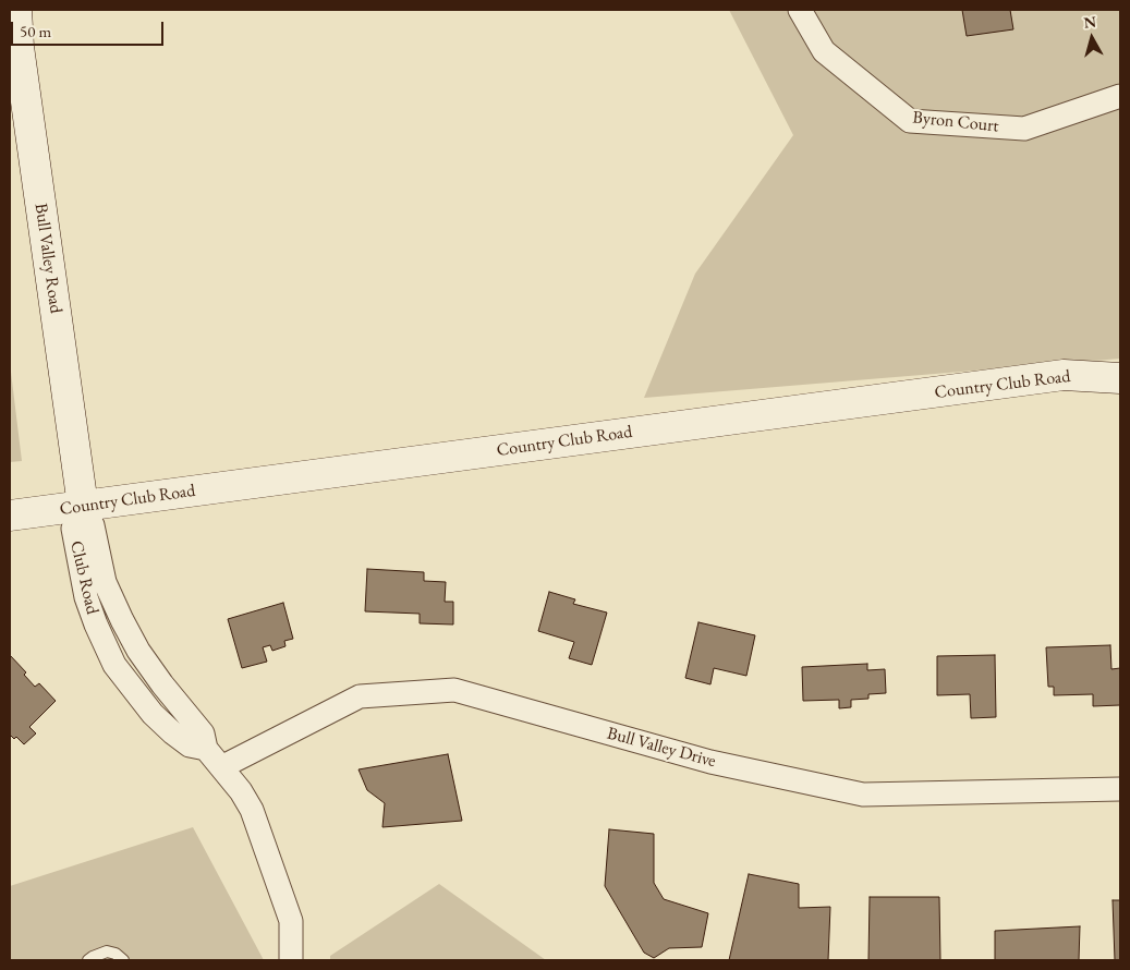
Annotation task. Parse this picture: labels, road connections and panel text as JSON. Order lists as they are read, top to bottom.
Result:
{
  "streets": {
    "street": [
      "Byron Court",
      "Bull Valley Road",
      "Country Club Road",
      "Club Road",
      "Bull Valley Drive"
    ]
  },
  "crossings": [
    ["Bull Valley Road", "Country Club Road"],
    ["Bull Valley Road", "Club Road"],
    ["Country Club Road", "Club Road"],
    ["Club Road", "Bull Valley Drive"]
  ],
  "scale_bar": "50 m",
  "north": "top"
}
